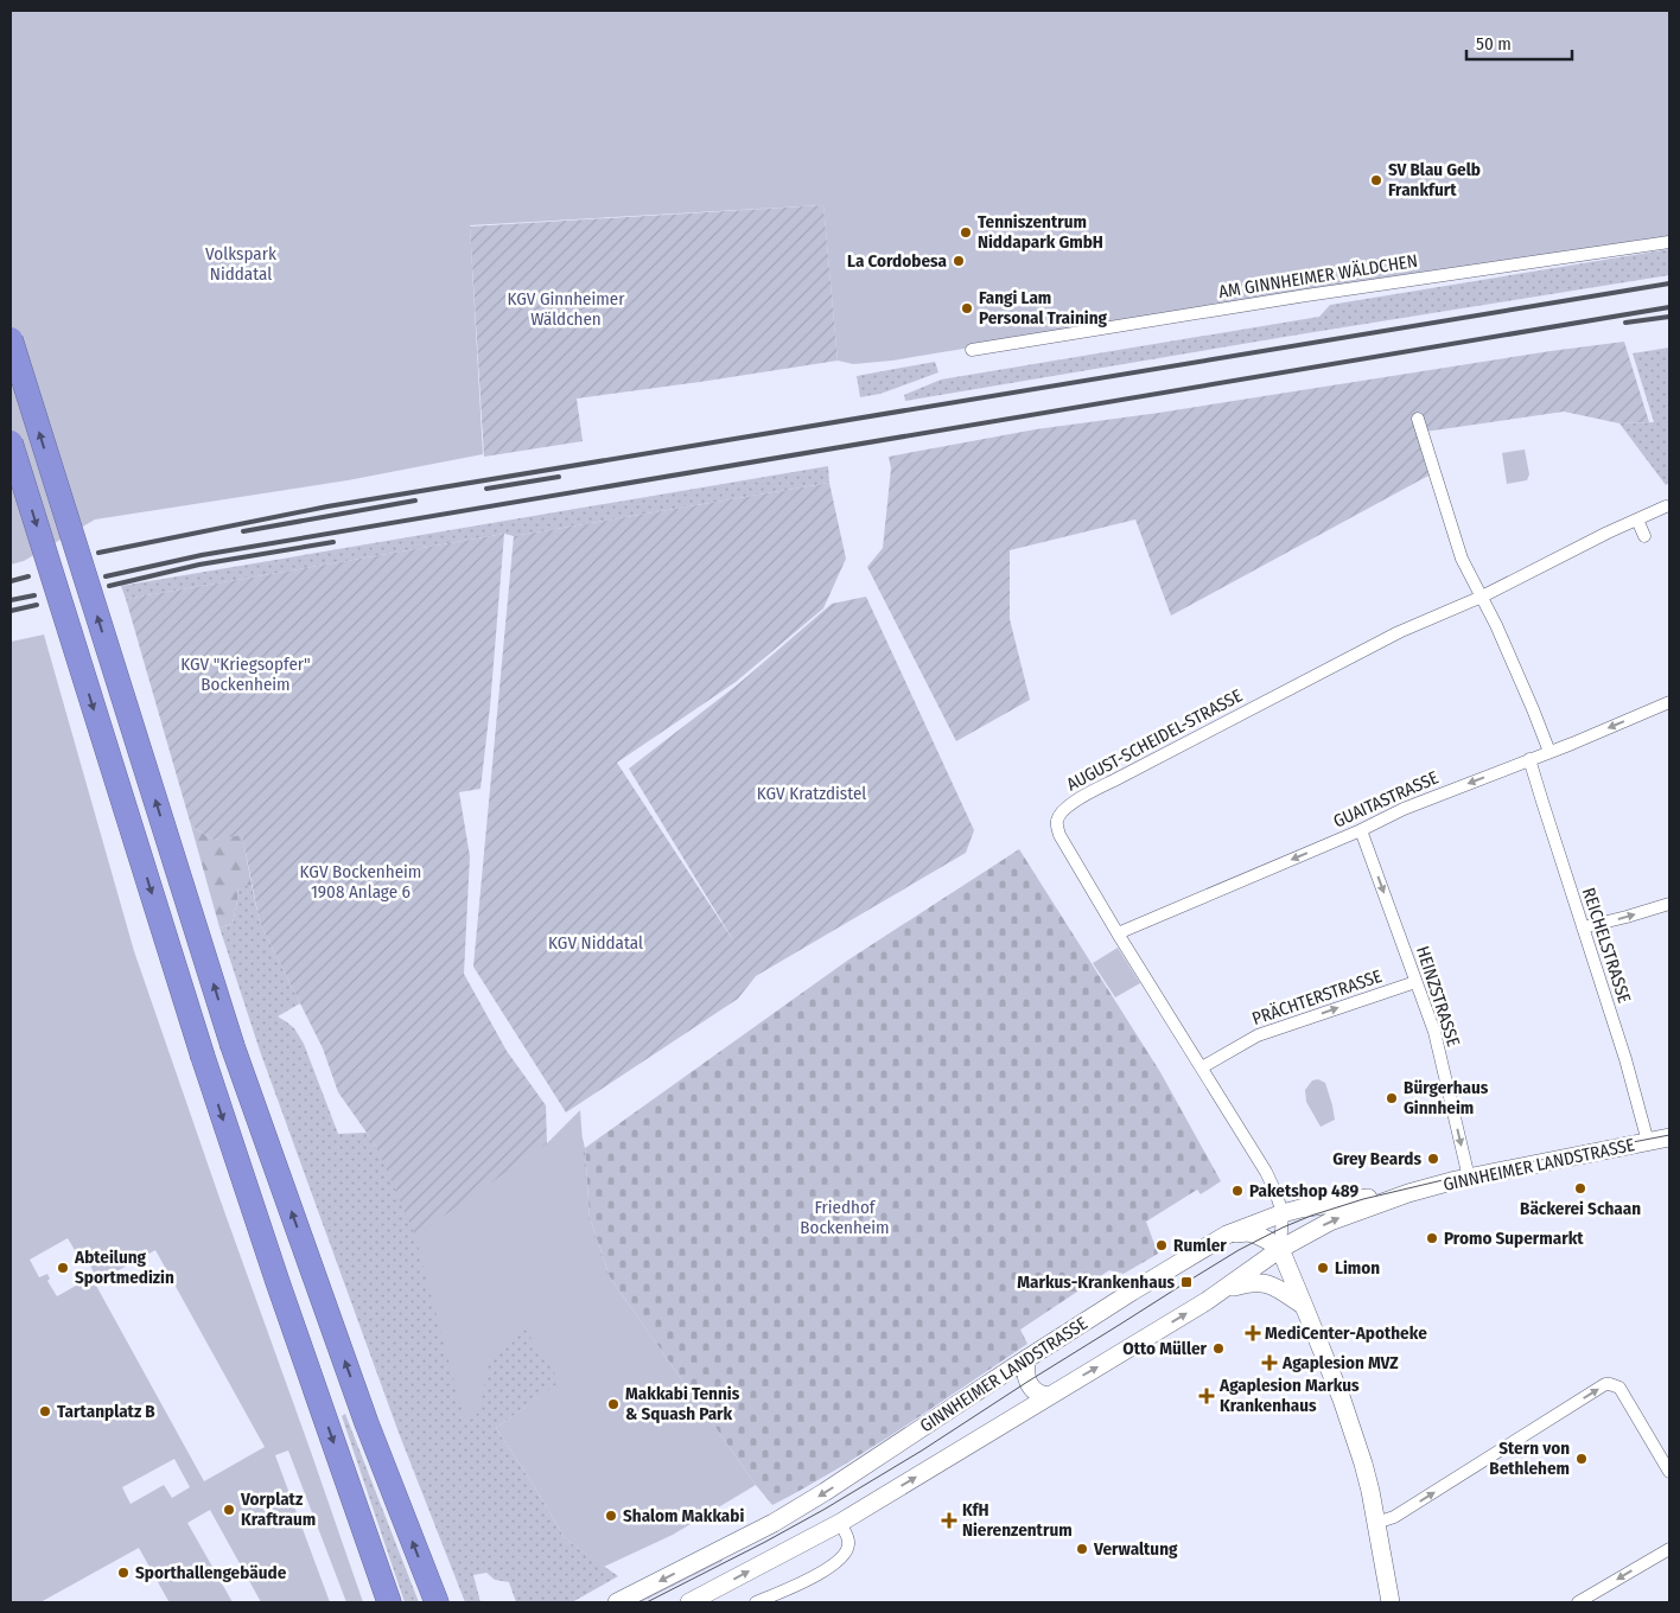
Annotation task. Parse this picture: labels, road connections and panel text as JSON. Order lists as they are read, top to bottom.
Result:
{
  "streets": {
    "main road": ["GINNHEIMER LANDSTRASSE"],
    "street": [
      "AM GINNHEIMER WÄLDCHEN",
      "AUGUST-SCHEIDEL-STRASSE",
      "GUAITASTRASSE",
      "REICHELSTRASSE",
      "HEINZSTRASSE",
      "PRÄCHTERSTRASSE"
    ]
  },
  "crossings": [
    ["AUGUST-SCHEIDEL-STRASSE", "GUAITASTRASSE"],
    ["AUGUST-SCHEIDEL-STRASSE", "PRÄCHTERSTRASSE"],
    ["AUGUST-SCHEIDEL-STRASSE", "GINNHEIMER LANDSTRASSE"],
    ["GUAITASTRASSE", "REICHELSTRASSE"],
    ["GUAITASTRASSE", "HEINZSTRASSE"],
    ["REICHELSTRASSE", "GINNHEIMER LANDSTRASSE"],
    ["HEINZSTRASSE", "PRÄCHTERSTRASSE"],
    ["HEINZSTRASSE", "GINNHEIMER LANDSTRASSE"]
  ],
  "one_way": ["GUAITASTRASSE", "HEINZSTRASSE", "PRÄCHTERSTRASSE"],
  "parks": [
    "Volkspark Niddatal",
    "KGV Ginnheimer Wäldchen",
    "KGV \"Kriegsopfer\" Bockenheim",
    "KGV Kratzdistel",
    "KGV Bockenheim 1908 Anlage 6",
    "KGV Niddatal",
    "Friedhof Bockenheim"
  ],
  "places": {
    "other": [
      "SV Blau Gelb Frankfurt",
      "Tenniszentrum Niddapark GmbH",
      "La Cordobesa",
      "Fangi Lam Personal Training",
      "Bürgerhaus Ginnheim",
      "Grey Beards",
      "Bäckerei Schaan",
      "Paketshop 489",
      "Promo Supermarkt",
      "Rumler",
      "Abteilung Sportmedizin",
      "Limon",
      "Otto Müller",
      "Makkabi Tennis & Squash Park",
      "Tartanplatz B",
      "Stern von Bethlehem",
      "Vorplatz Kraftraum",
      "Shalom Makkabi",
      "Verwaltung",
      "Sporthallengebäude"
    ],
    "transit": ["Markus-Krankenhaus"],
    "health": [
      "MediCenter-Apotheke",
      "Agaplesion MVZ",
      "Agaplesion Markus Krankenhaus",
      "KfH Nierenzentrum"
    ]
  },
  "scale_bar": "50 m"
}
